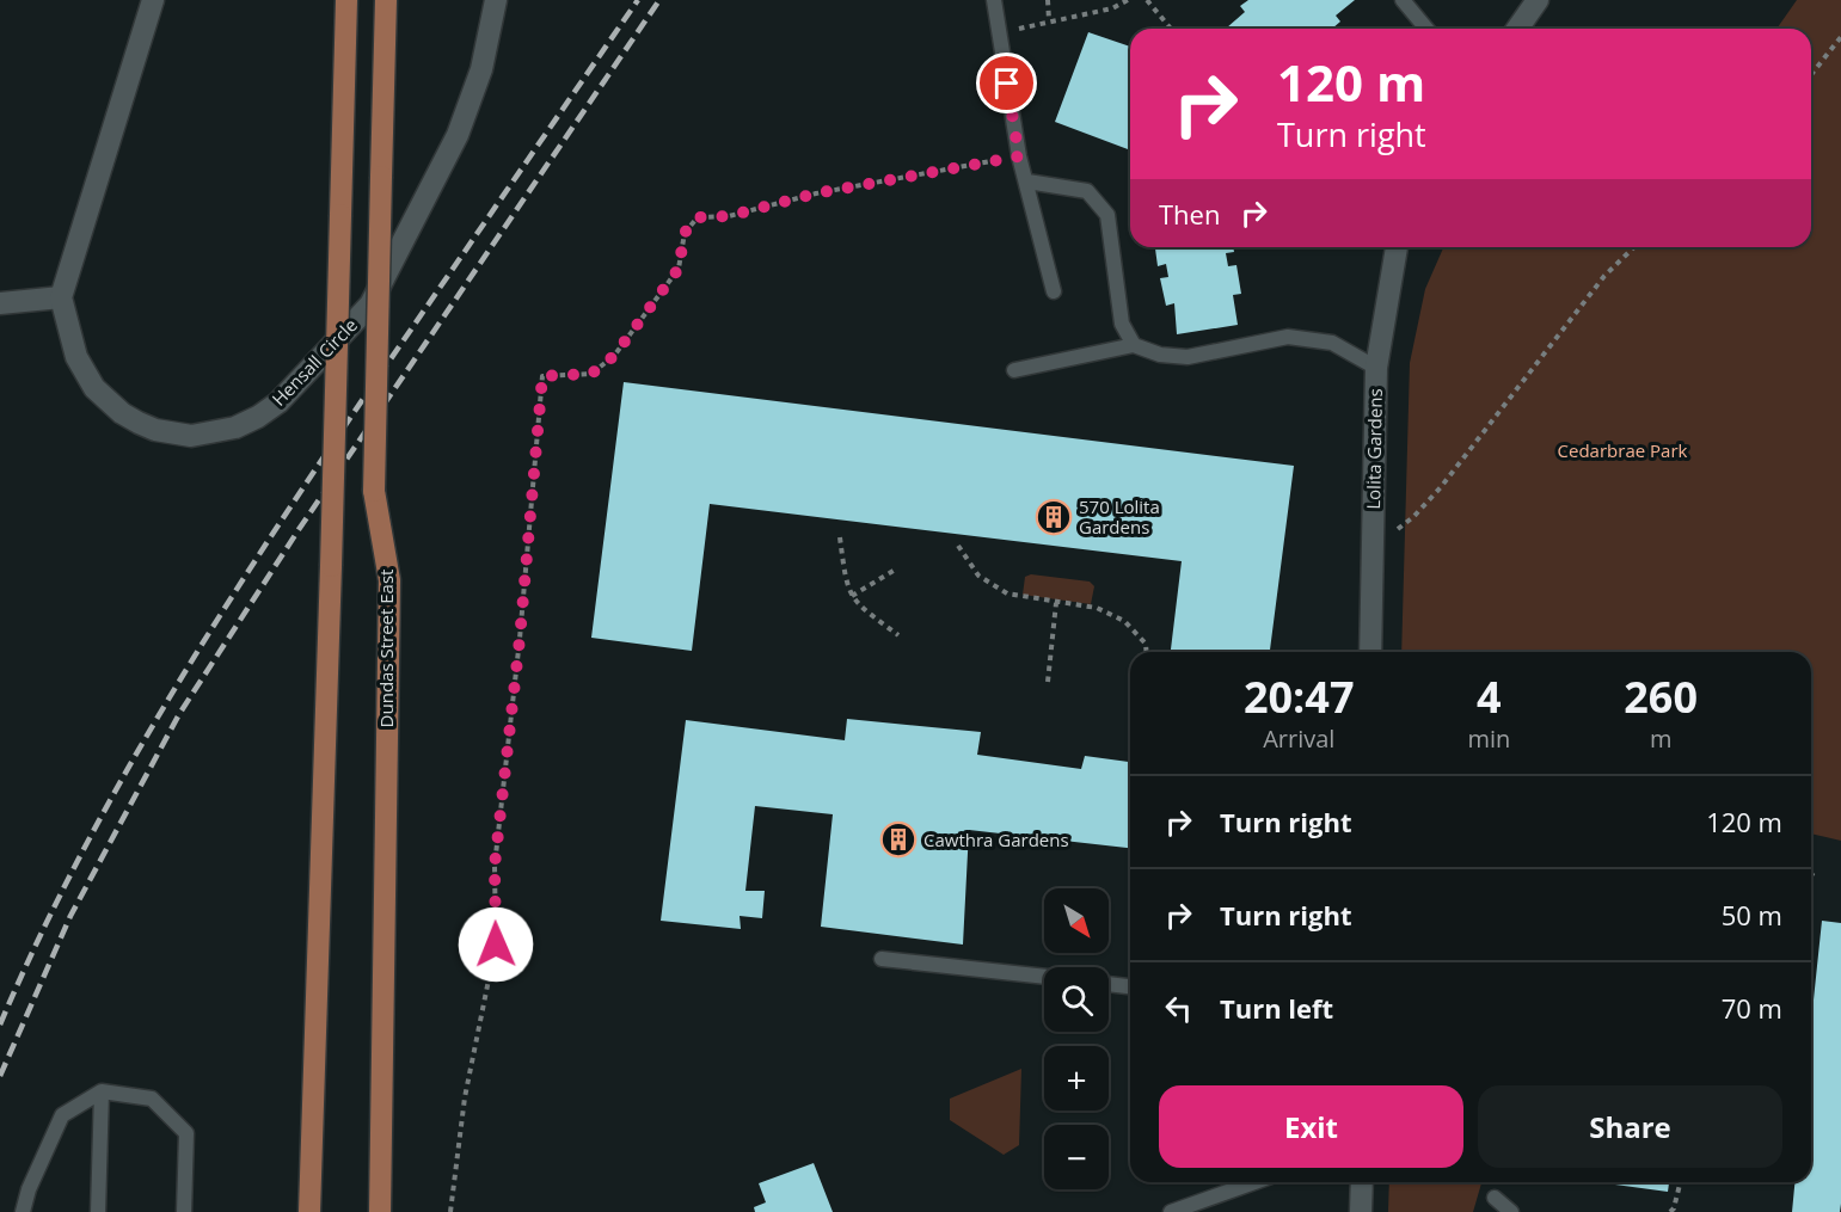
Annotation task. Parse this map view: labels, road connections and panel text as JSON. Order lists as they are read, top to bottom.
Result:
{
  "streets": {
    "main road": ["Dundas Street East"],
    "street": ["Hensall Circle", "Lolita Gardens"]
  },
  "parks": ["Cedarbrae Park"],
  "places": {
    "building": ["570 Lolita Gardens", "Cawthra Gardens"]
  },
  "north": "bottom right",
  "page": {
    "turn": ["120 m", "Turn right"],
    "then": "Then",
    "eta": [
      "20:47",
      "Arrival",
      "4",
      "min",
      "260",
      "m"
    ],
    "list": [
      {
        "name": "Turn right",
        "value": "120 m"
      },
      {
        "name": "Turn right",
        "value": "50 m"
      },
      {
        "name": "Turn left",
        "value": "70 m"
      }
    ],
    "map_buttons": ["+", "−"],
    "buttons": ["Exit", "Share"]
  }
}
